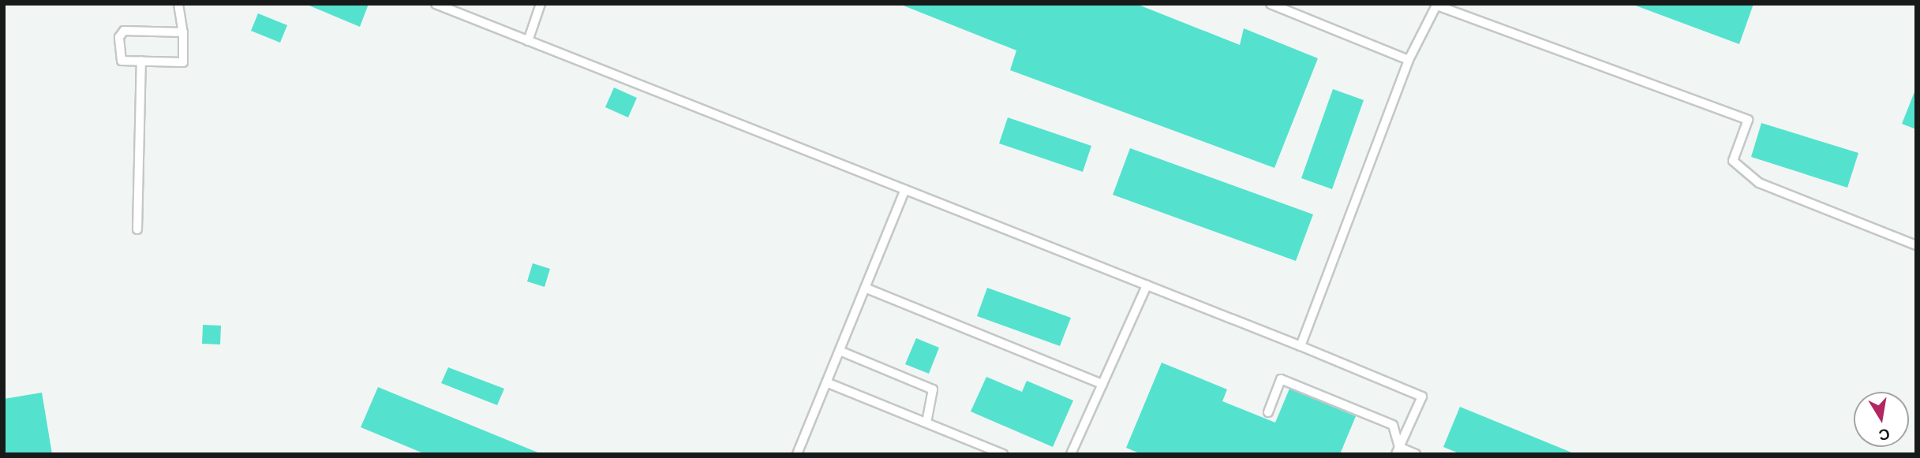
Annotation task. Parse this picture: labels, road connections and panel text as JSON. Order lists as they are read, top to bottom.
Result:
{
  "north": "bottom"
}
